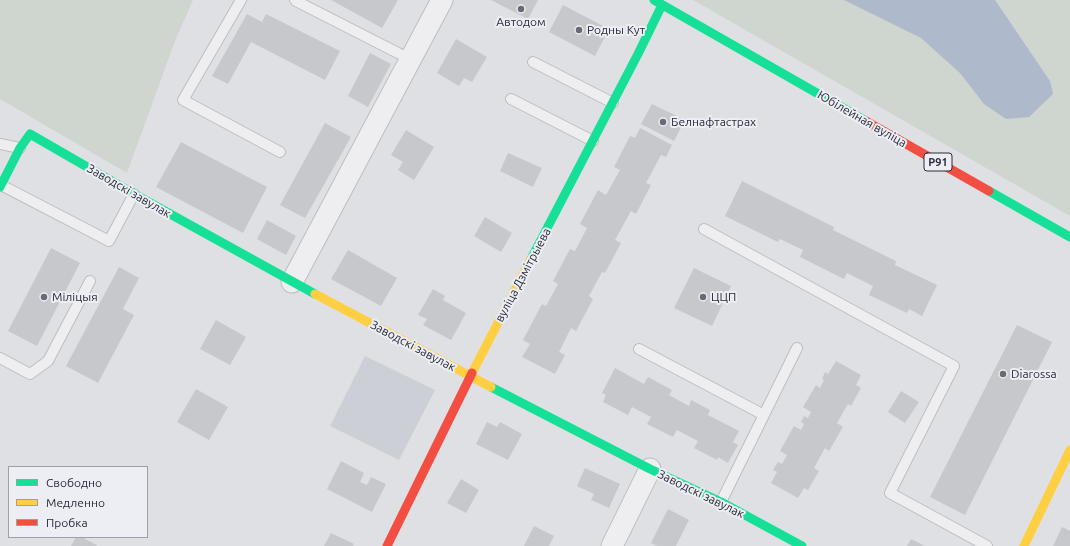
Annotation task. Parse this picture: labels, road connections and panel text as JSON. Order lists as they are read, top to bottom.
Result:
{
  "streets": {
    "street": [
      "Юбілейная вуліца",
      "Р91",
      "Заводскі завулак",
      "вуліца Дзмітрыева"
    ]
  },
  "crossings": [
    ["Юбілейная вуліца", "вуліца Дзмітрыева"],
    ["Заводскі завулак", "вуліца Дзмітрыева"]
  ],
  "places": [
    "Автодом",
    "Родны Кут",
    "Белнафтастрах",
    "Міліцыя",
    "ЦЦП",
    "Diarossa"
  ],
  "legend": ["Свободно", "Медленно", "Пробка"]
}
